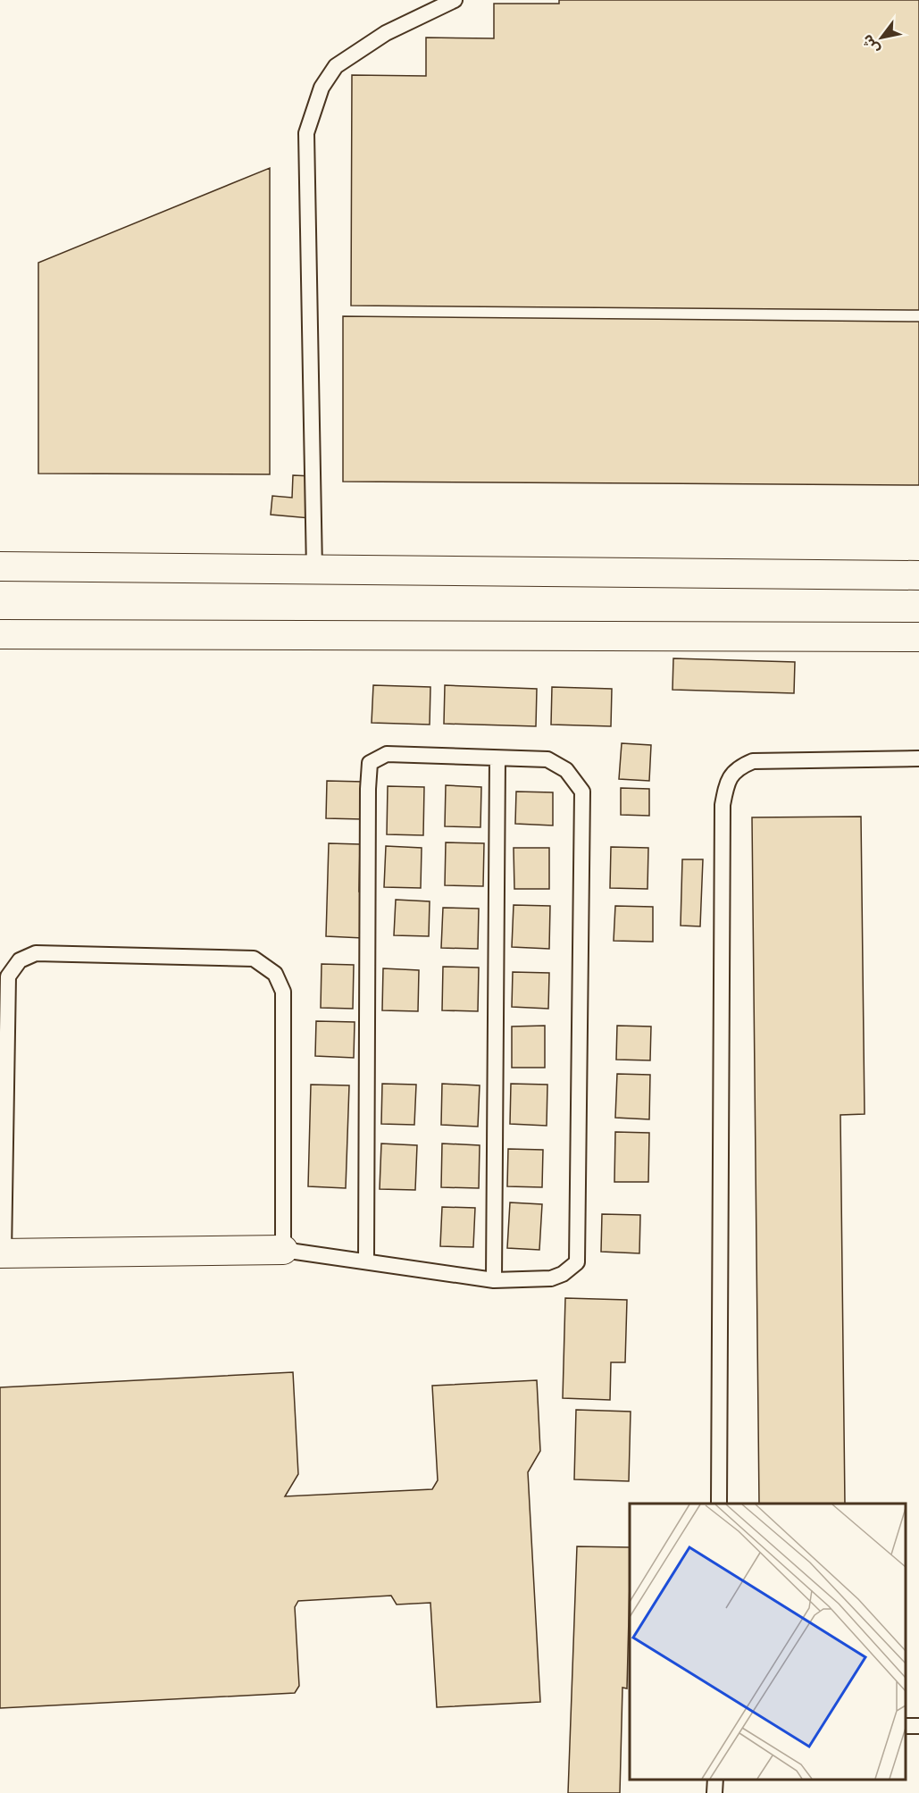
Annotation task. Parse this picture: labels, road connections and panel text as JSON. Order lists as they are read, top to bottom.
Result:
{
  "north": "bottom left"
}
